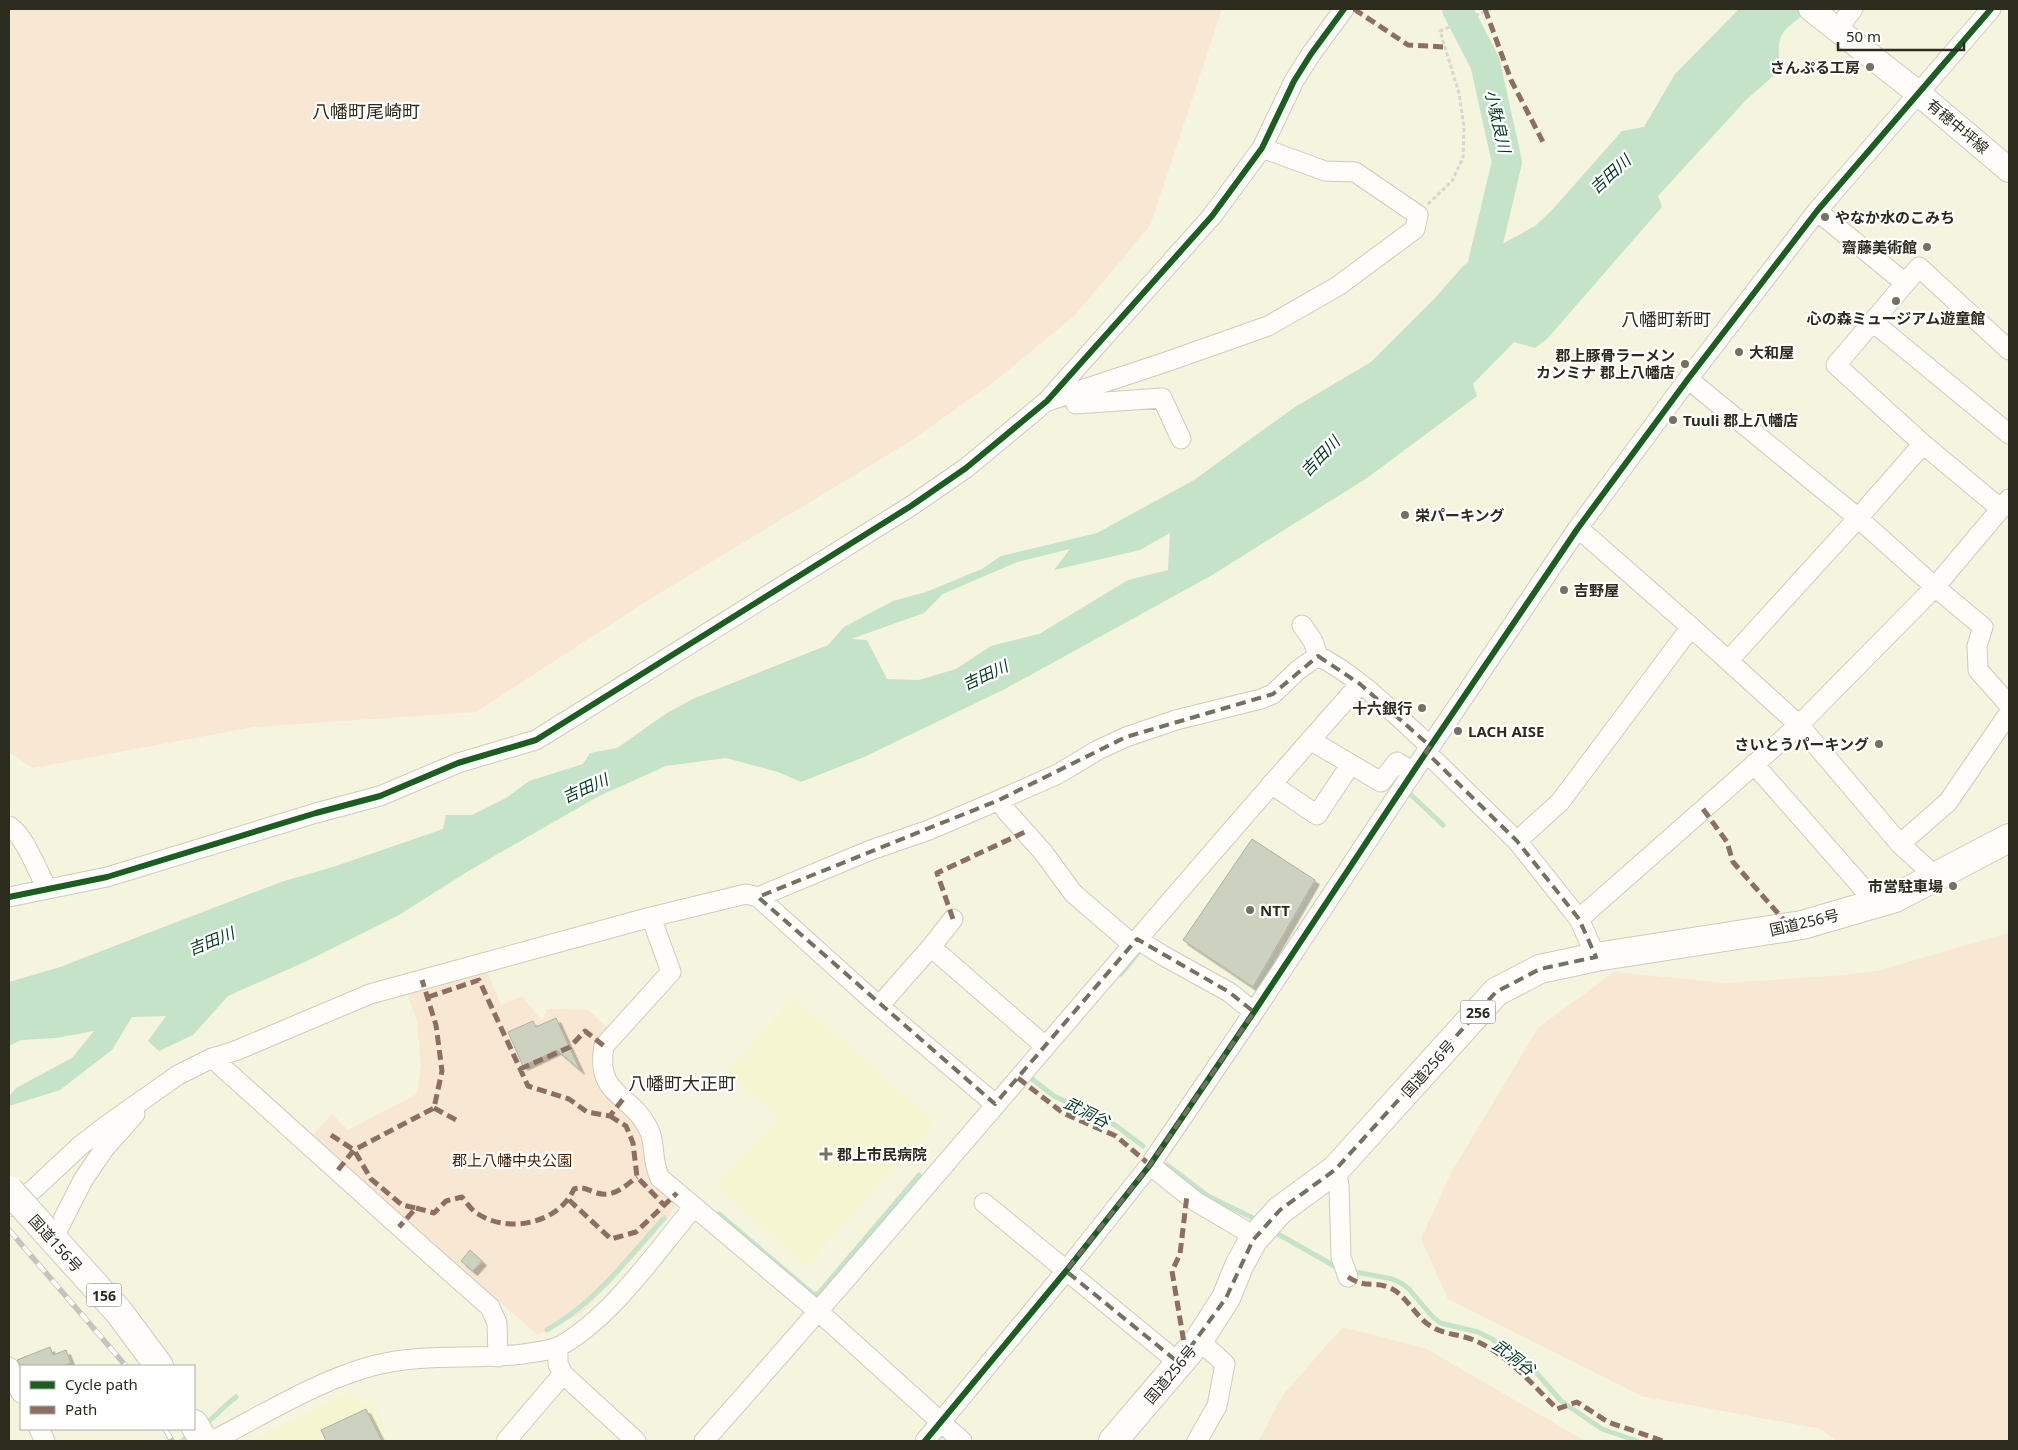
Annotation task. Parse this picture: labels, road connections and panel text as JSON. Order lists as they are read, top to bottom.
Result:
{
  "streets": {
    "highway": [
      "国道256号",
      "256",
      "国道156号",
      "156"
    ],
    "main road": ["有穂中坪線"]
  },
  "districts": ["八幡町尾崎町", "八幡町新町", "八幡町大正町"],
  "water": ["小駄良川", "吉田川", "武洞谷"],
  "parks": ["郡上八幡中央公園"],
  "places": {
    "other": [
      "さんぷる工房",
      "やなか水のこみち",
      "齋藤美術館",
      "心の森ミュージアム遊童館",
      "大和屋",
      "郡上豚骨ラーメン カンミナ 郡上八幡店",
      "Tuuli 郡上八幡店",
      "栄パーキング",
      "吉野屋",
      "十六銀行",
      "LACH AISE",
      "さいとうパーキング",
      "市営駐車場",
      "NTT"
    ],
    "health": ["郡上市民病院"]
  },
  "legend": ["Cycle path", "Path"],
  "scale_bar": "50 m"
}
